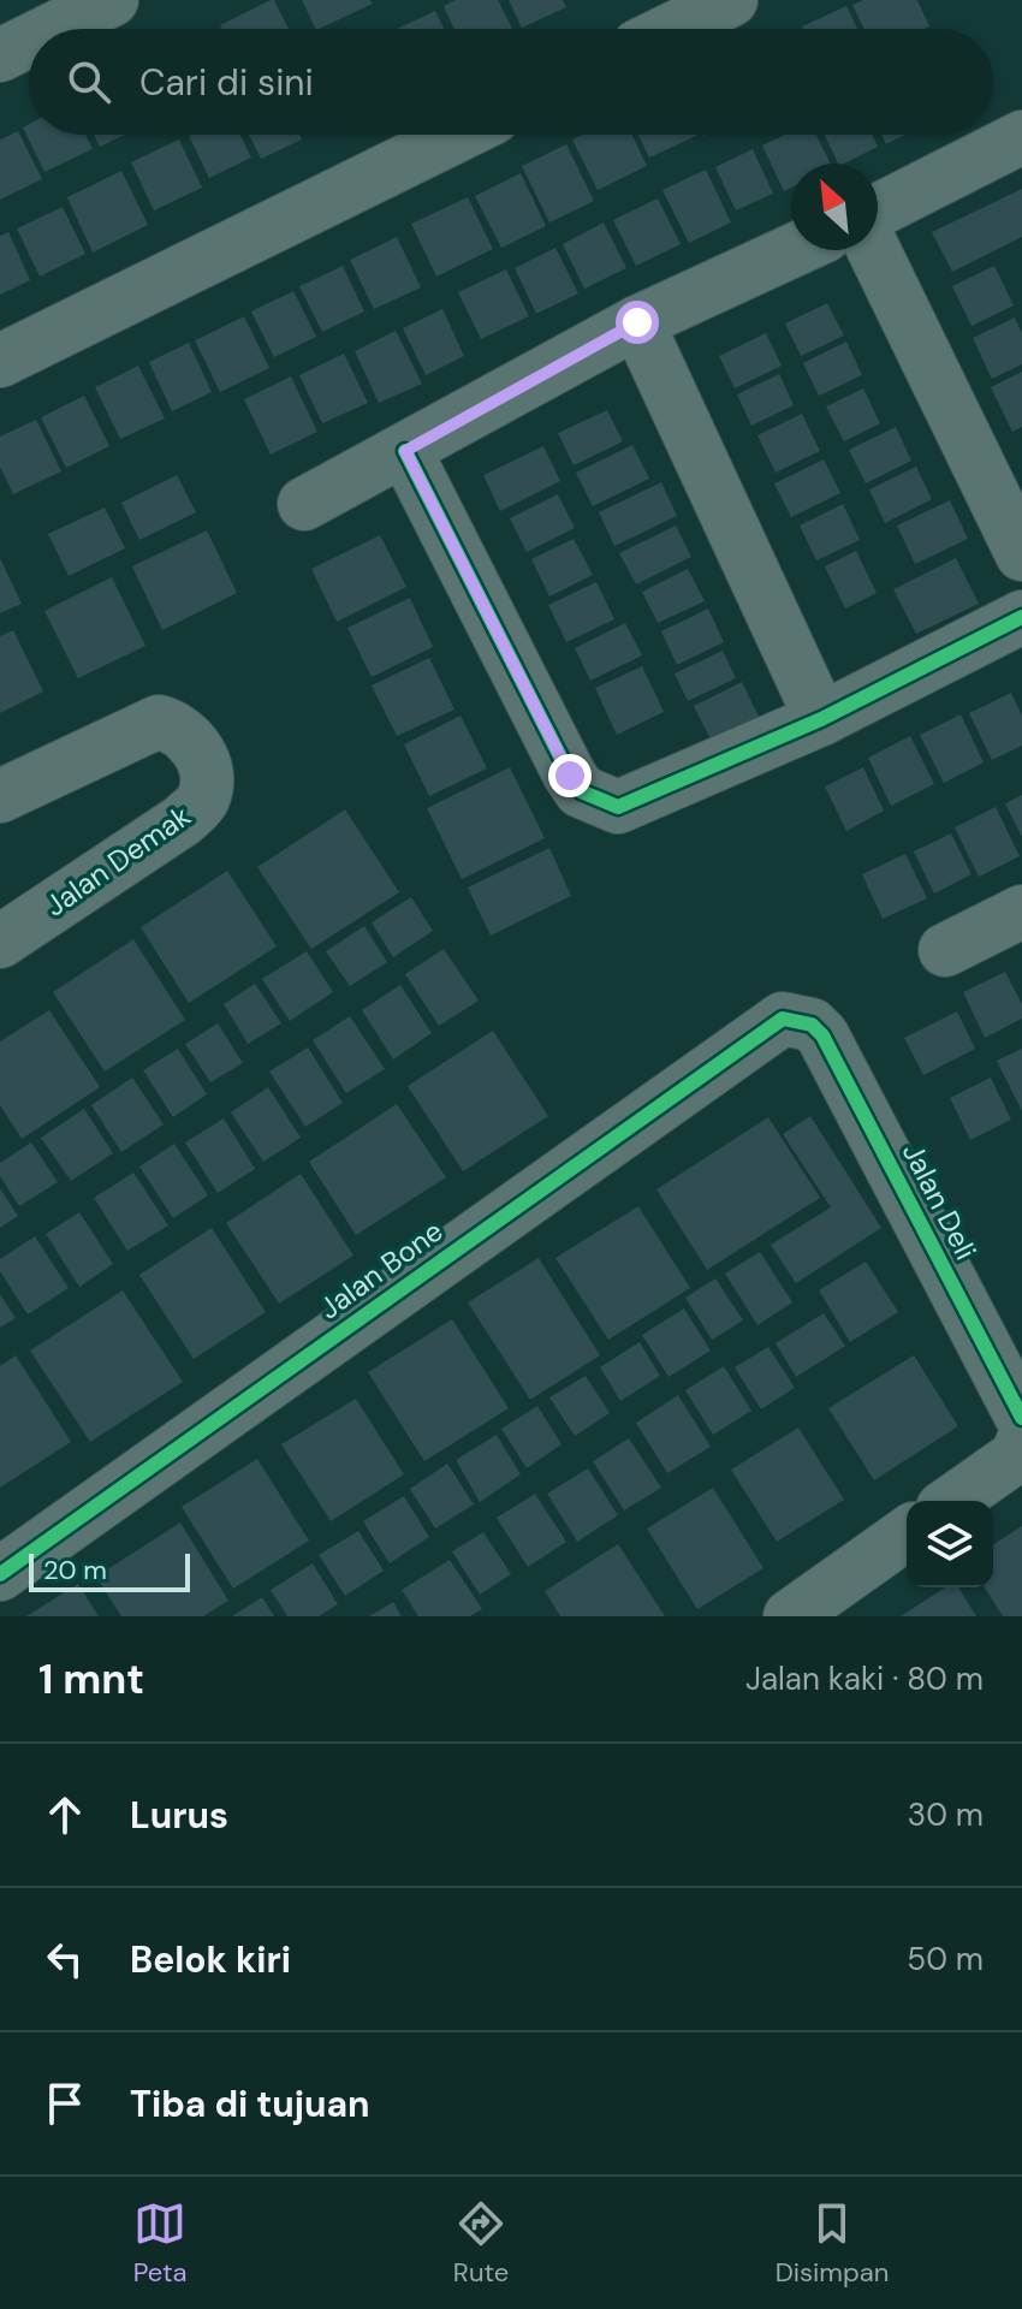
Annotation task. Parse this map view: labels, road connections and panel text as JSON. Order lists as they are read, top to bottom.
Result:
{
  "streets": {
    "street": ["Jalan Demak", "Jalan Deli", "Jalan Bone"]
  },
  "crossings": [
    ["Jalan Deli", "Jalan Bone"]
  ],
  "scale_bar": "20 m",
  "north": "top left",
  "page": {
    "search": "Cari di sini",
    "scale": "20 m",
    "heading": ["1 mnt", "Jalan kaki · 80 m"],
    "list": [
      ["Lurus", "30 m"],
      ["Belok kiri", "50 m"],
      "Tiba di tujuan"
    ],
    "nav": ["Peta", "Rute", "Disimpan"]
  }
}
